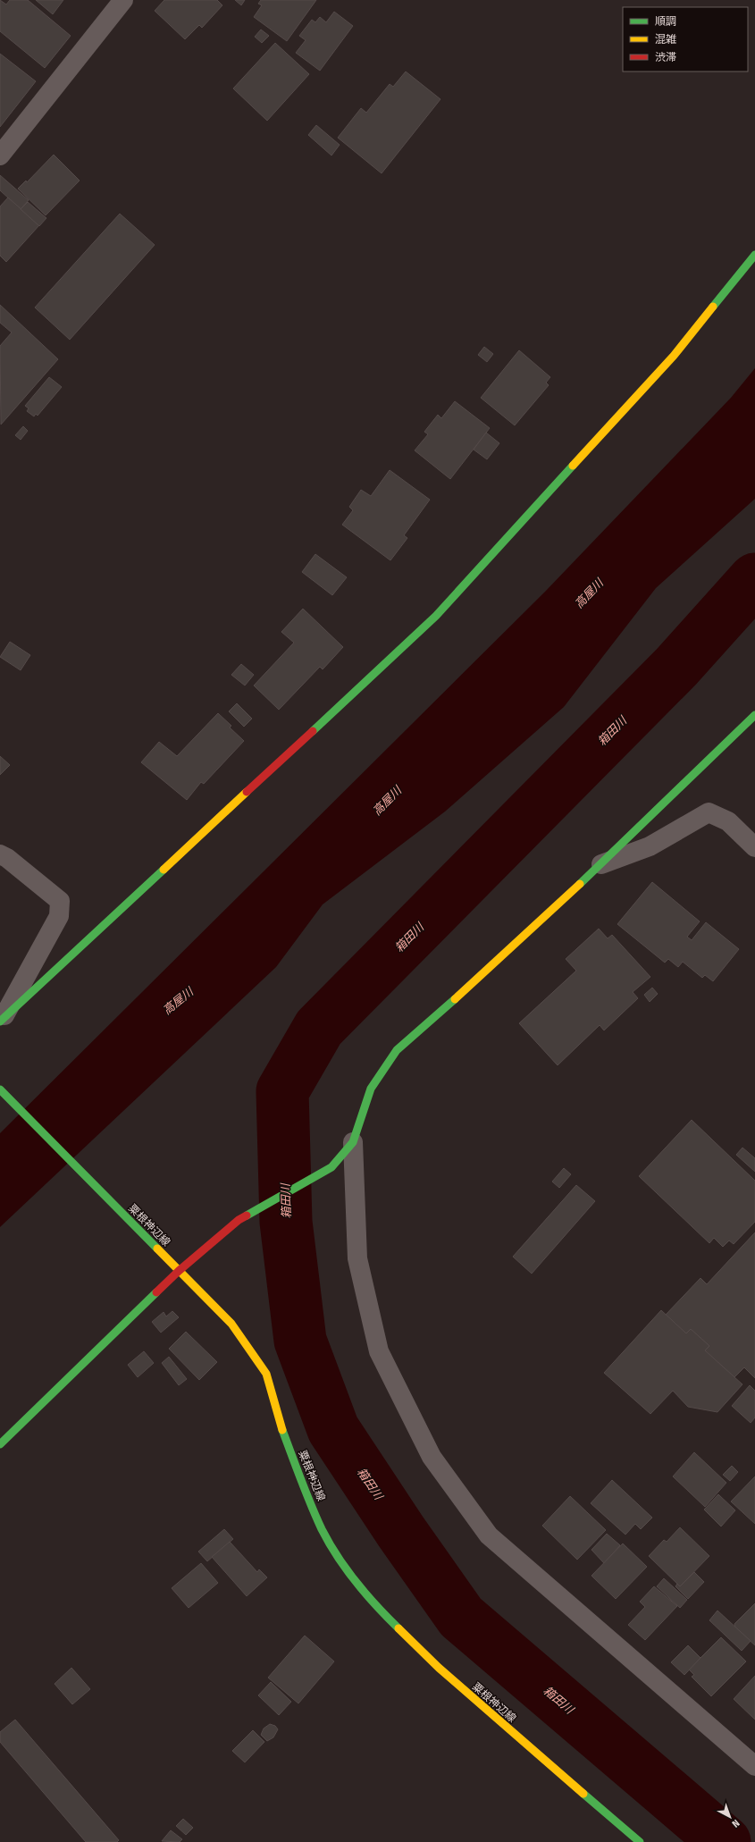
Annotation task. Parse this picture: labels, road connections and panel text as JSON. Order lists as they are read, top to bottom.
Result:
{
  "streets": {
    "street": ["粟根神辺線"]
  },
  "water": ["高屋川", "箱田川"],
  "legend": ["順調", "混雑", "渋滞"],
  "north": "bottom right"
}
